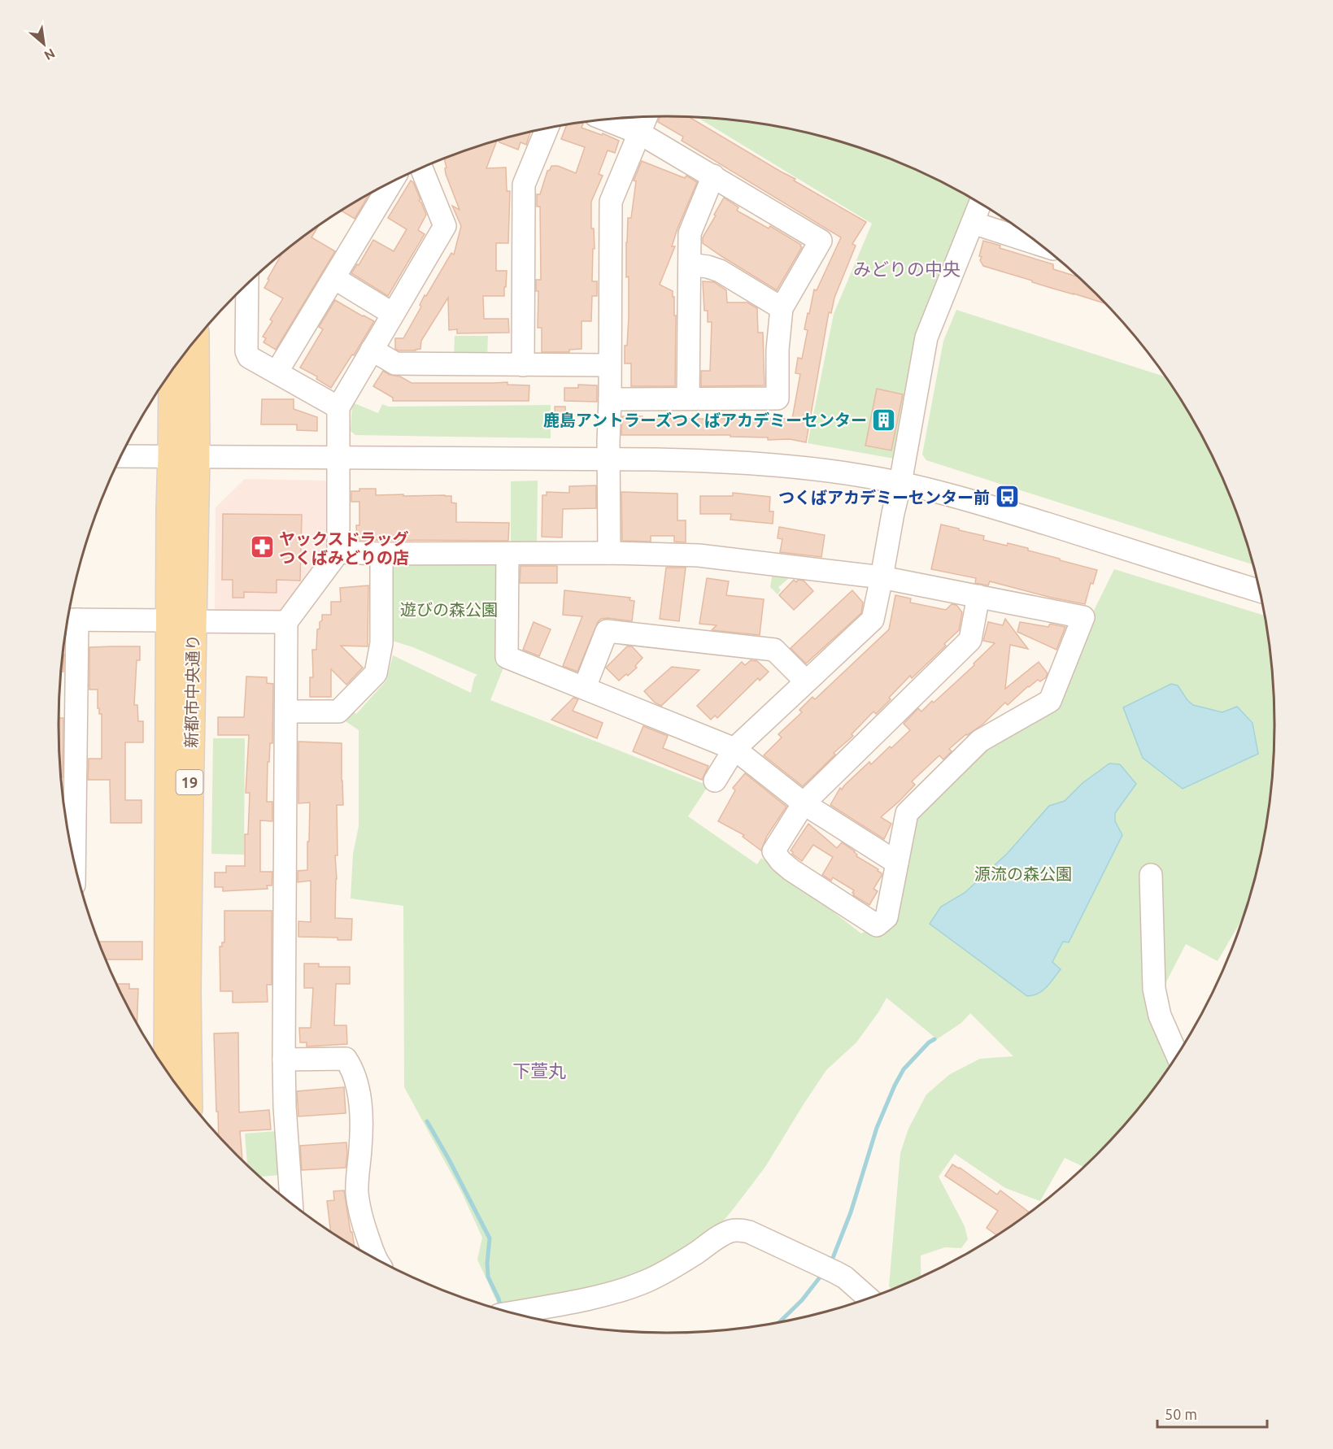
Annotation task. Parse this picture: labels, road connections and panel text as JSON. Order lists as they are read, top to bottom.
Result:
{
  "streets": {
    "main road": ["新都市中央通り", "19"]
  },
  "districts": ["みどりの中央", "下萱丸"],
  "parks": ["遊びの森公園", "源流の森公園"],
  "places": {
    "building": ["鹿島アントラーズつくばアカデミーセンター"],
    "bus stop": ["つくばアカデミーセンター前"],
    "pharmacy": ["ヤックスドラッグ つくばみどりの店"]
  },
  "scale_bar": "50 m",
  "north": "bottom right"
}
